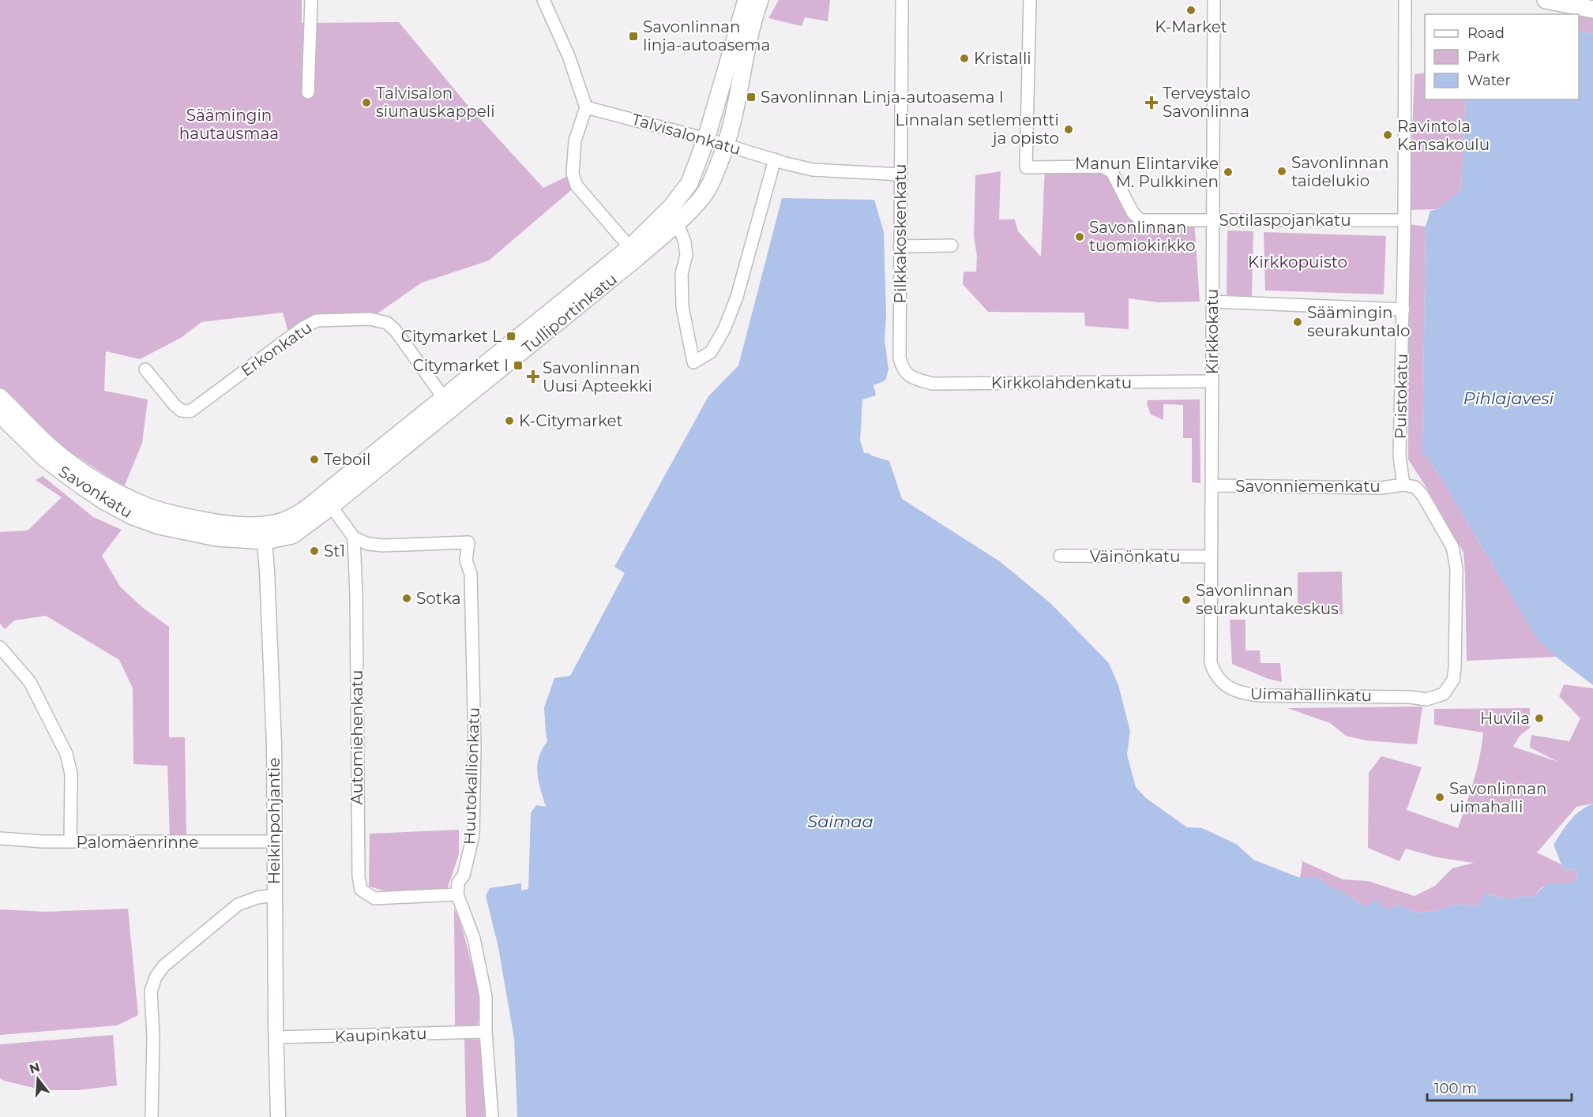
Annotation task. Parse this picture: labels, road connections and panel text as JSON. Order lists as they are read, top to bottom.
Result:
{
  "streets": {
    "main road": ["Tulliportinkatu", "Savonkatu"],
    "street": [
      "Talvisalonkatu",
      "Sotilaspojankatu",
      "Pilkkakoskenkatu",
      "Kirkkokatu",
      "Erkonkatu",
      "Kirkkolahdenkatu",
      "Puistokatu",
      "Savonniemenkatu",
      "Väinönkatu",
      "Uimahallinkatu",
      "Automiehenkatu",
      "Huutokallionkatu",
      "Heikinpohjantie",
      "Palomäenrinne",
      "Kaupinkatu"
    ]
  },
  "crossings": [
    ["Talvisalonkatu", "Pilkkakoskenkatu"],
    ["Talvisalonkatu", "Tulliportinkatu"],
    ["Sotilaspojankatu", "Kirkkokatu"],
    ["Sotilaspojankatu", "Puistokatu"],
    ["Pilkkakoskenkatu", "Kirkkolahdenkatu"],
    ["Tulliportinkatu", "Erkonkatu"],
    ["Tulliportinkatu", "Savonkatu"],
    ["Tulliportinkatu", "Heikinpohjantie"],
    ["Kirkkokatu", "Kirkkolahdenkatu"],
    ["Kirkkokatu", "Savonniemenkatu"],
    ["Kirkkokatu", "Väinönkatu"],
    ["Kirkkokatu", "Uimahallinkatu"],
    ["Puistokatu", "Savonniemenkatu"],
    ["Puistokatu", "Uimahallinkatu"],
    ["Savonniemenkatu", "Uimahallinkatu"],
    ["Savonkatu", "Heikinpohjantie"],
    ["Automiehenkatu", "Huutokallionkatu"],
    ["Heikinpohjantie", "Palomäenrinne"],
    ["Heikinpohjantie", "Kaupinkatu"]
  ],
  "water": ["Pihlajavesi", "Saimaa"],
  "parks": ["Säämingin hautausmaa", "Kirkkopuisto"],
  "places": {
    "other": [
      "K-Market",
      "Kristalli",
      "Talvisalon siunauskappeli",
      "Linnalan setlementti ja opisto",
      "Ravintola Kansakoulu",
      "Savonlinnan taidelukio",
      "Manun Elintarvike M. Pulkkinen",
      "Savonlinnan tuomiokirkko",
      "Säämingin seurakuntalo",
      "K-Citymarket",
      "Teboil",
      "St1",
      "Sotka",
      "Savonlinnan seurakuntakeskus",
      "Huvila",
      "Savonlinnan uimahalli"
    ],
    "transit": [
      "Savonlinnan linja-autoasema",
      "Savonlinnan Linja-autoasema I",
      "Citymarket L",
      "Citymarket I"
    ],
    "health": ["Terveystalo Savonlinna", "Savonlinnan Uusi Apteekki"]
  },
  "legend": ["Road", "Park", "Water"],
  "scale_bar": "100 m",
  "north": "top"
}
